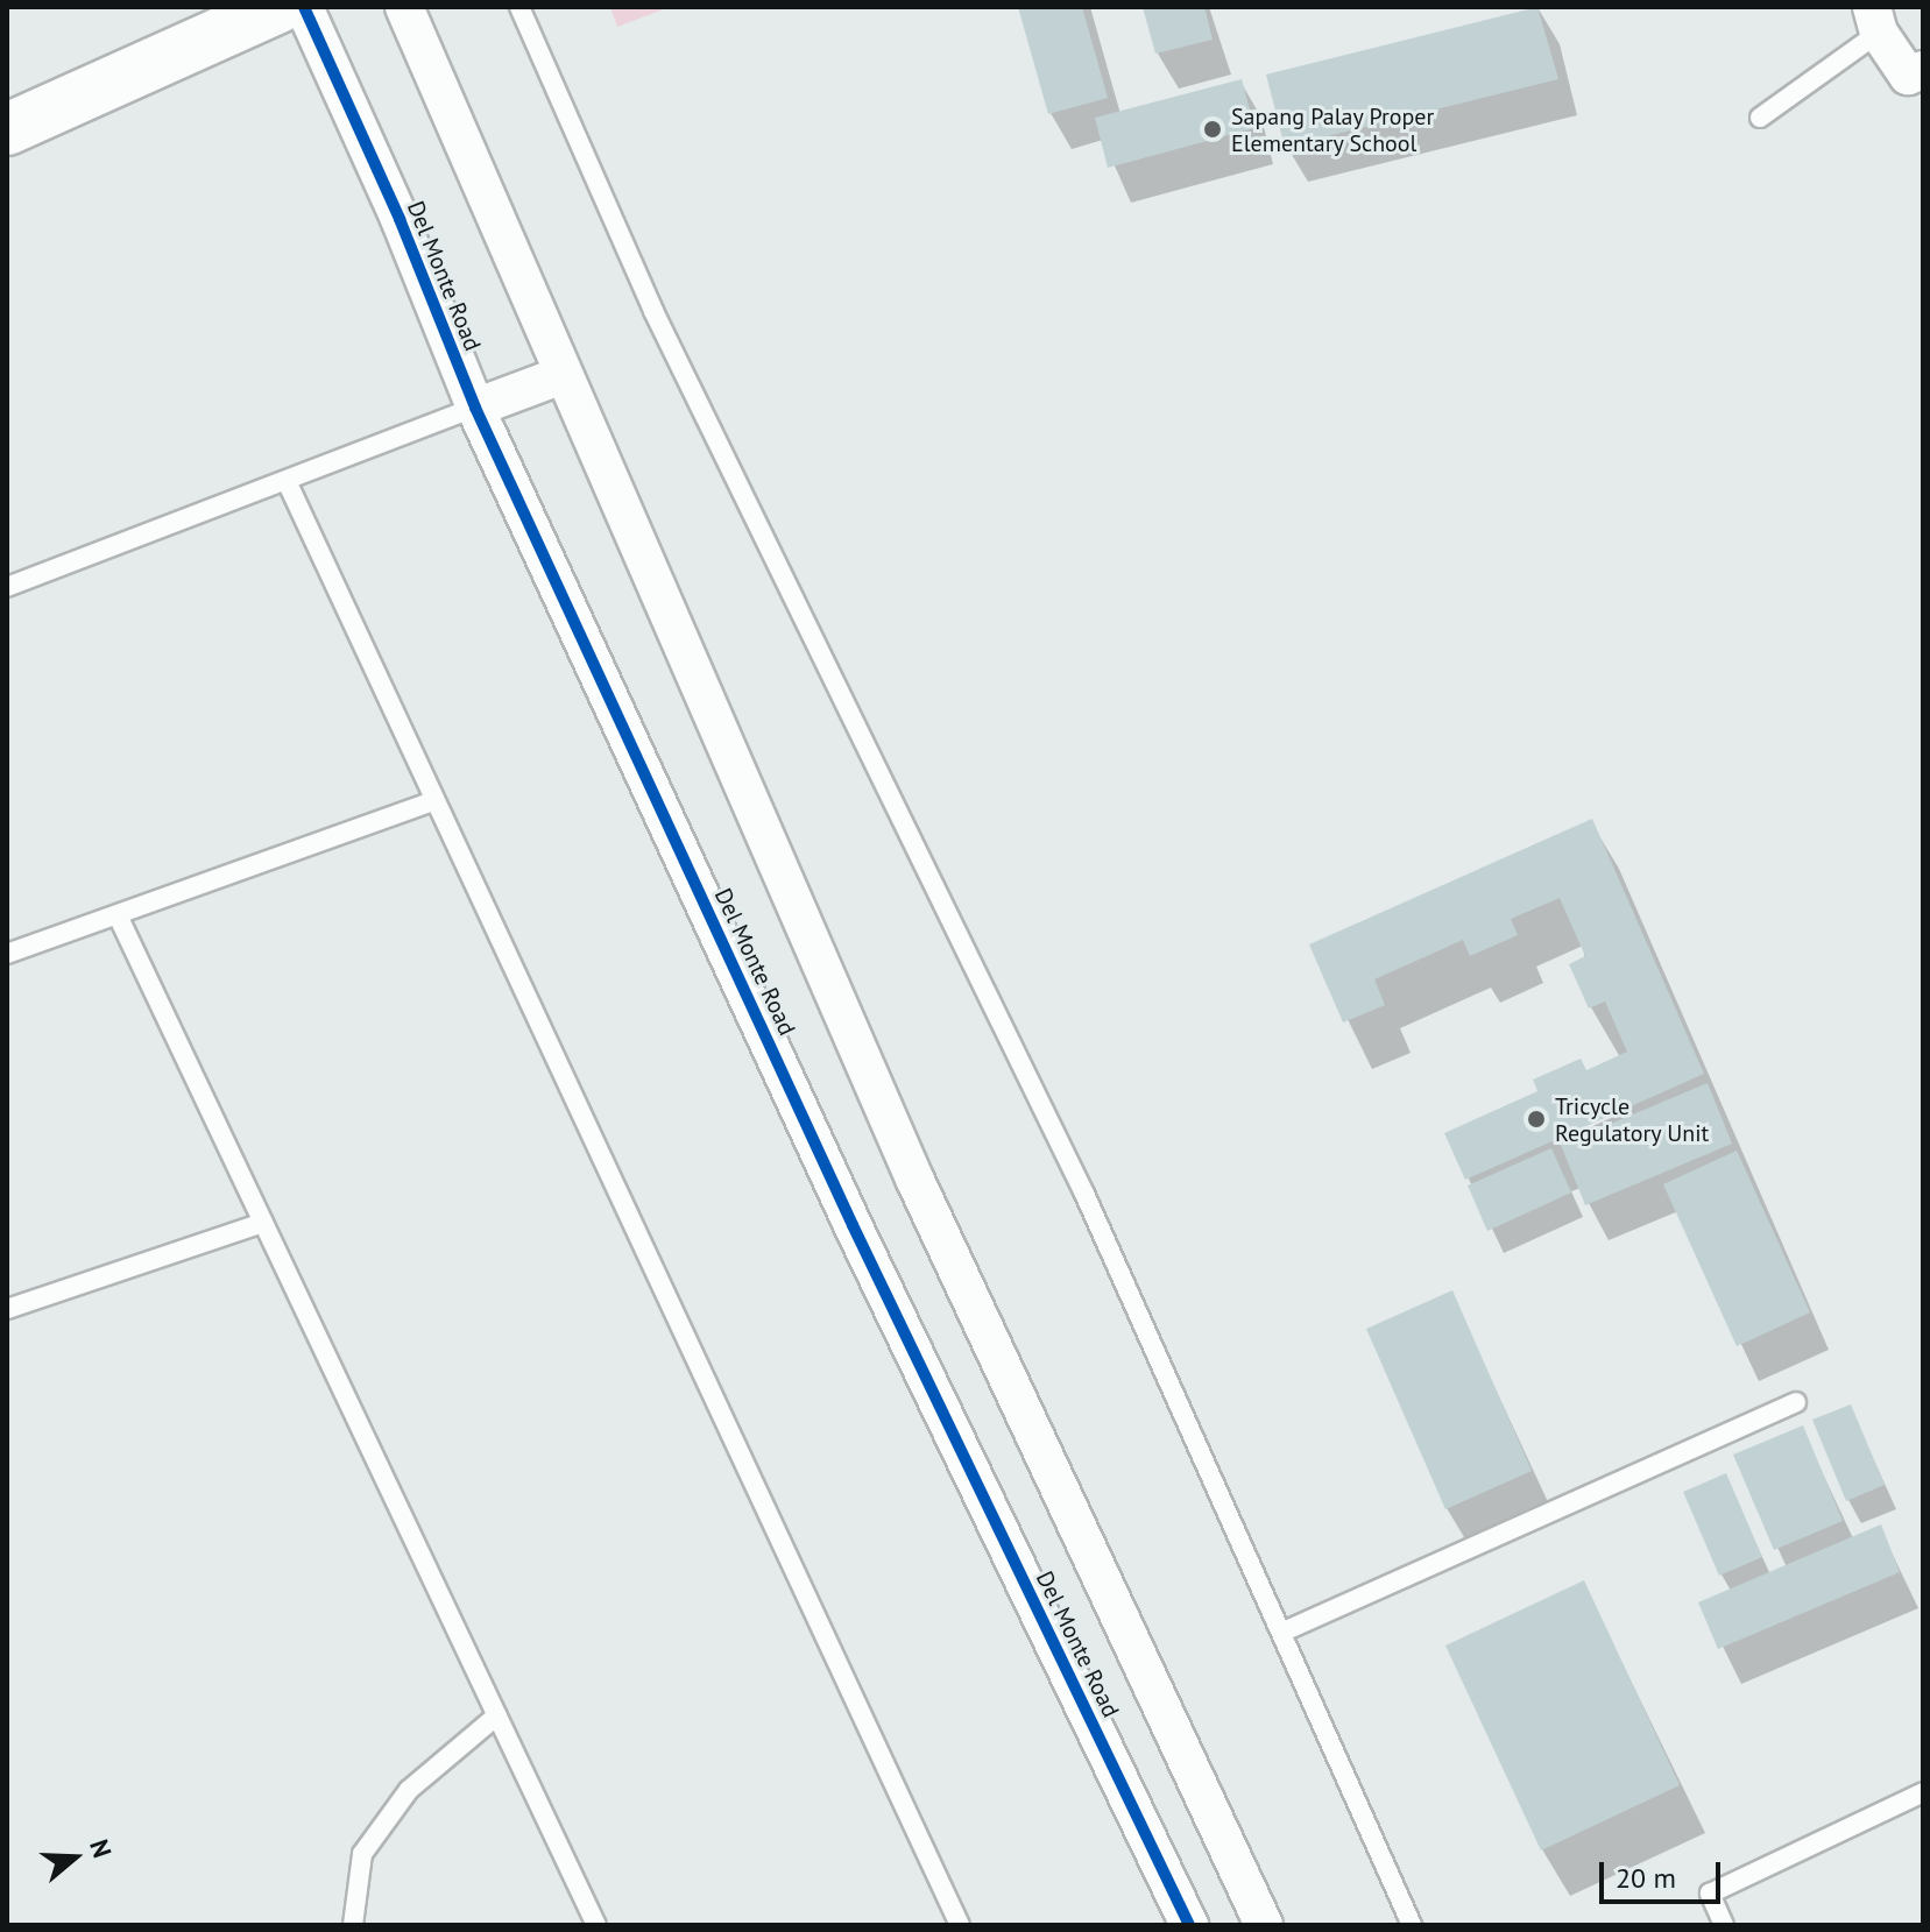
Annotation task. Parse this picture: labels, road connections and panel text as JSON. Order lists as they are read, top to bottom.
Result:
{
  "streets": {
    "street": ["Del Monte Road"]
  },
  "places": ["Sapang Palay Proper Elementary School", "Tricycle Regulatory Unit"],
  "scale_bar": "20 m",
  "north": "right"
}
